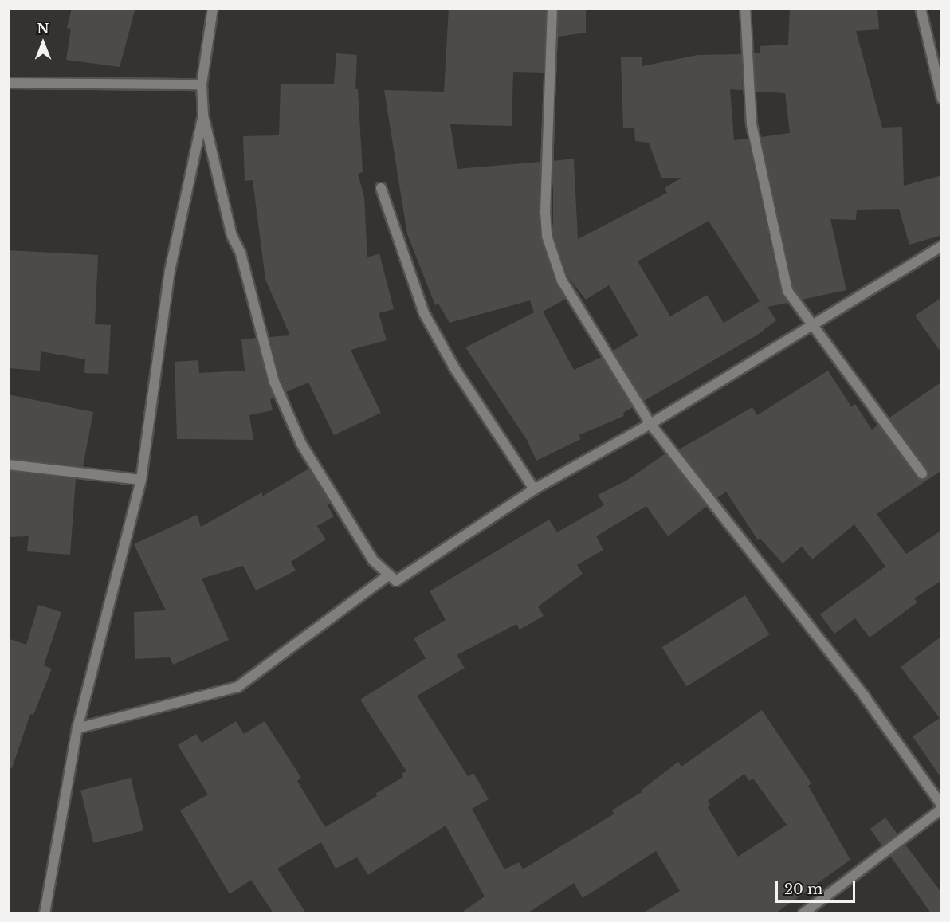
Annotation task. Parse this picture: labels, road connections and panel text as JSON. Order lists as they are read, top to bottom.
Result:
{
  "scale_bar": "20 m",
  "north": "top"
}
